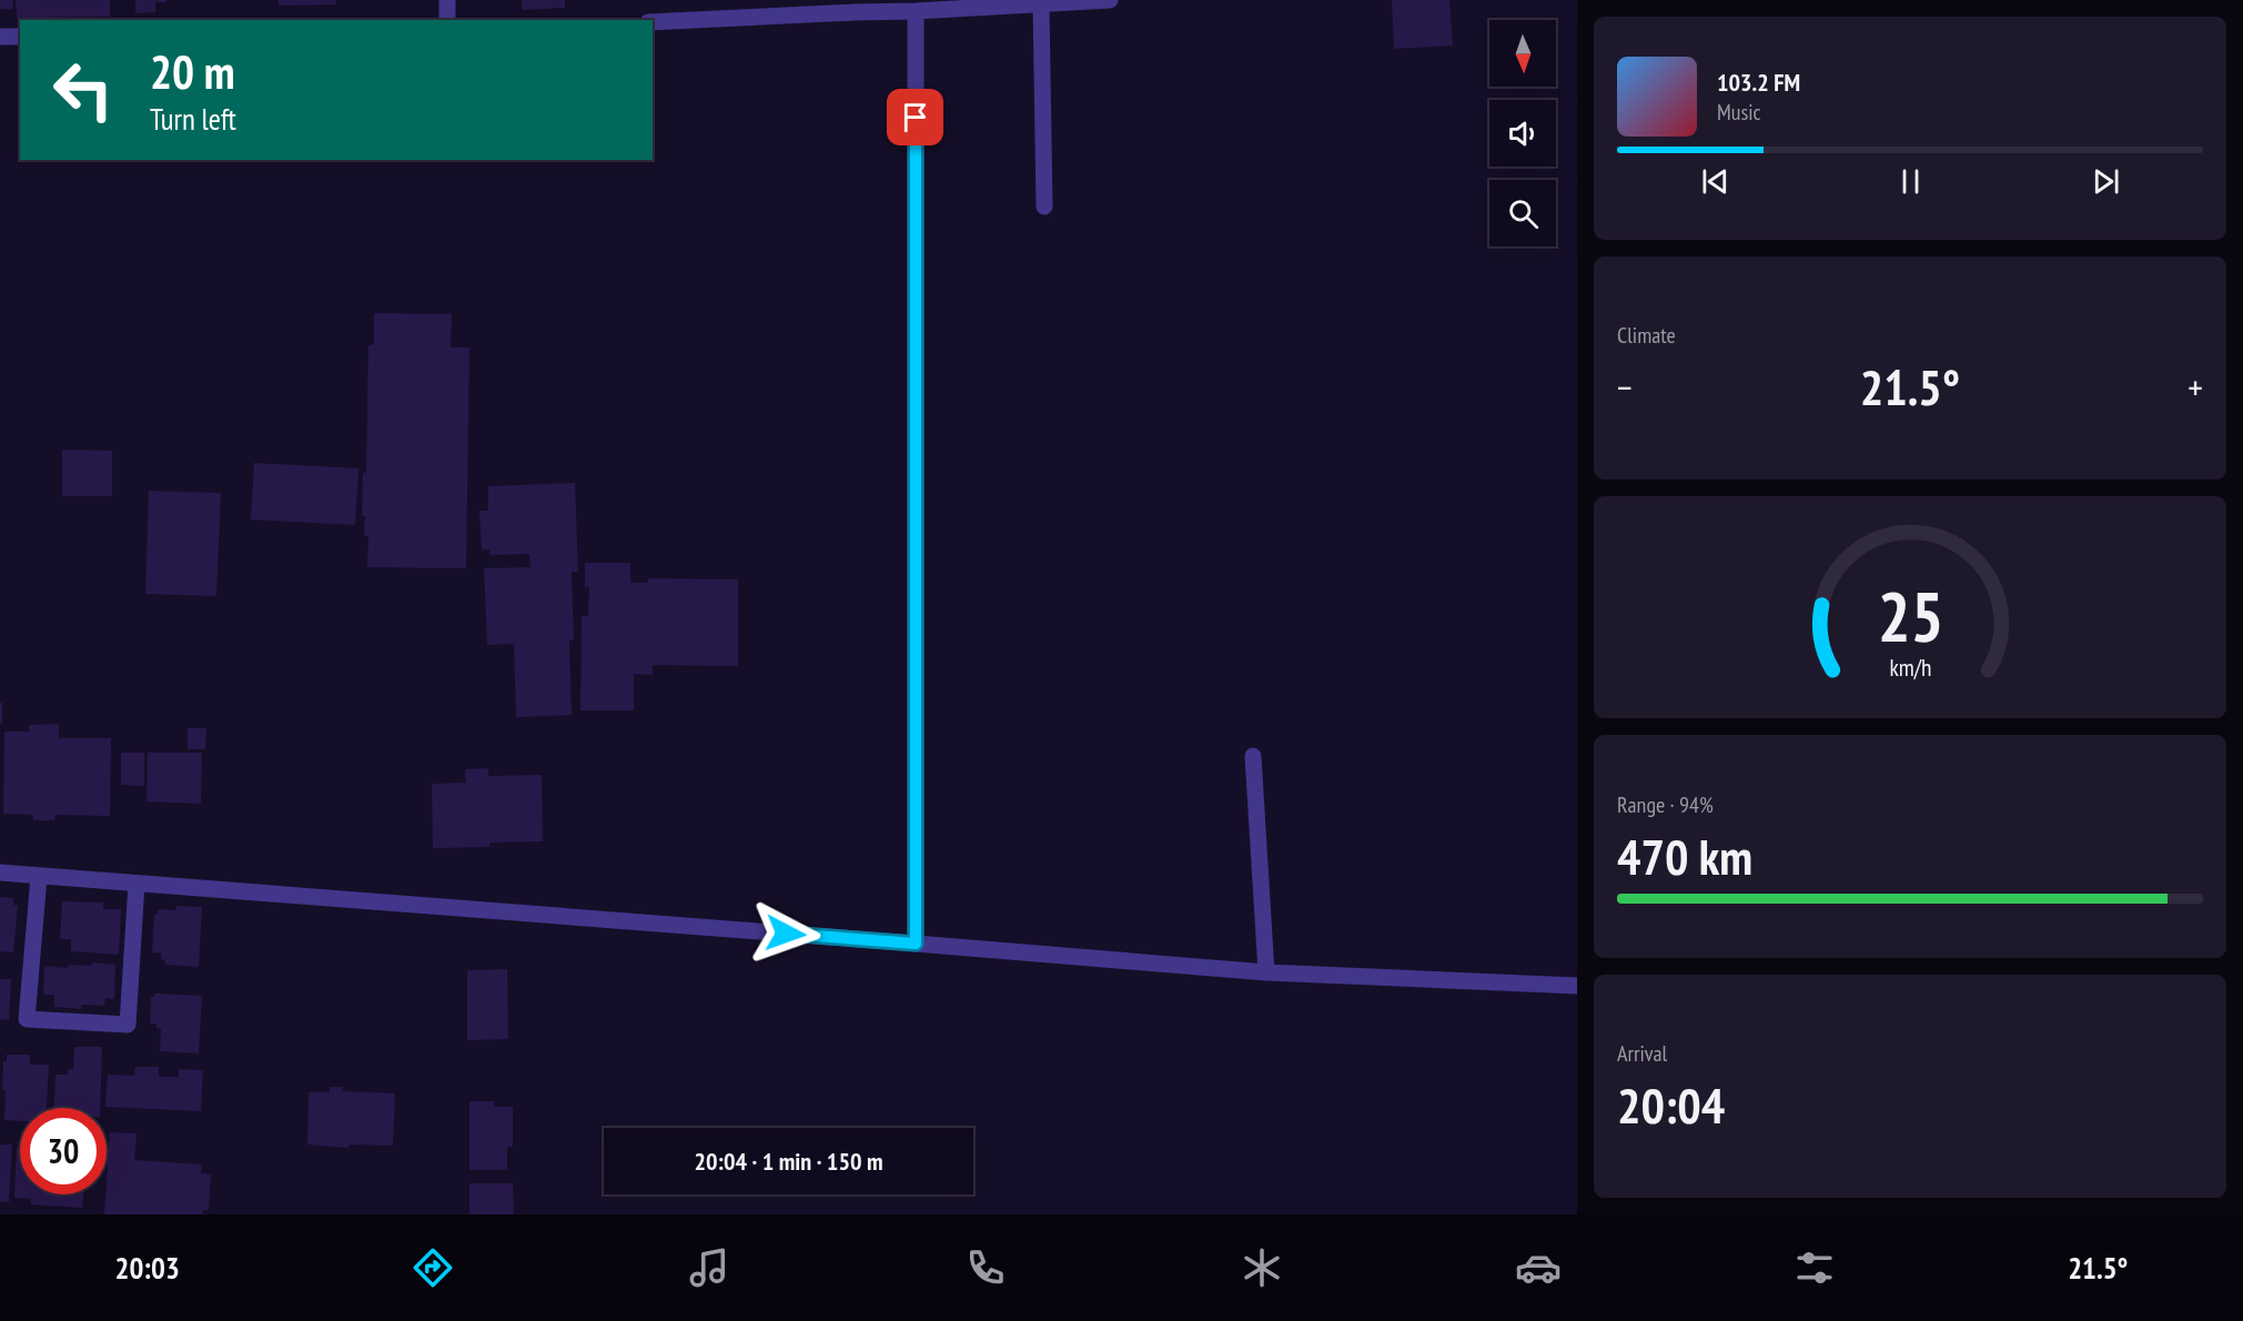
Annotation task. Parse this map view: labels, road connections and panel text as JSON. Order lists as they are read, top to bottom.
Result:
{
  "north": "bottom",
  "page": {
    "turn": ["20 m", "Turn left"],
    "song": ["103.2 FM", "Music"],
    "tile": [
      "Climate",
      ["Range · 94%", "470 km"],
      ["Arrival", "20:04"]
    ],
    "heat": ["−", "21.5°", "+"],
    "limit": "30",
    "trip": "20:04 · 1 min · 150 m",
    "tabs": ["20:03", "21.5°"],
    "gauge": ["25", "km/h"]
  }
}
